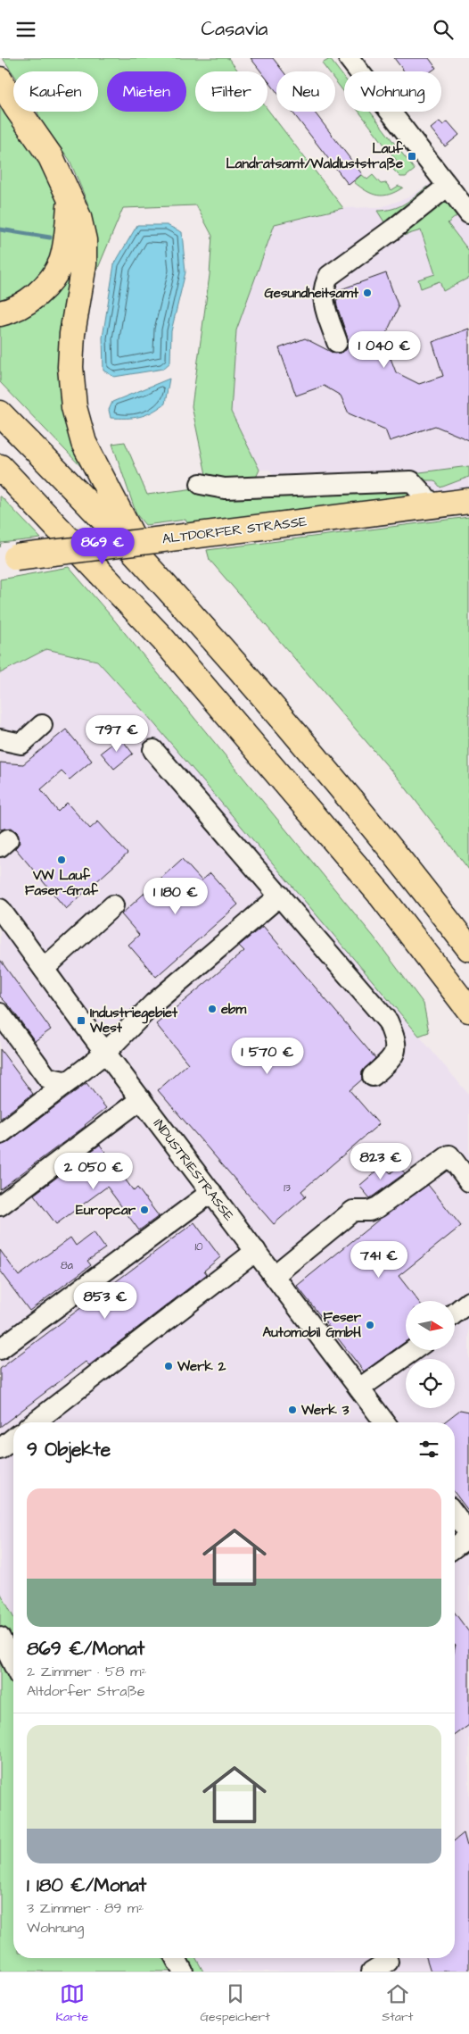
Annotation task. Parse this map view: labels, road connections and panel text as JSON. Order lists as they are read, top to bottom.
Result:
{
  "streets": {
    "main road": ["ALTDORFER STRASSE"],
    "street": ["INDUSTRIESTRASSE"]
  },
  "places": {
    "transit": ["Lauf Landratsamt/Waldluststraße", "Industriegebiet West"],
    "other": [
      "Gesundheitsamt",
      "VW Lauf Faser-Graf",
      "ebm",
      "Europcar",
      "Feser Automobil GmbH",
      "Werk 2",
      "Werk 3"
    ]
  },
  "house_numbers": ["13", "10", "8a"],
  "north": "right",
  "page": {
    "header": "Casavia",
    "chip": [
      "Kaufen",
      "Mieten",
      "Filter",
      "Neu",
      "Wohnung"
    ],
    "price": [
      "1 040 €",
      "869 €",
      "797 €",
      "1 180 €",
      "1 570 €",
      "823 €",
      "2 050 €",
      "741 €",
      "853 €"
    ],
    "heading": "9 Objekte",
    "list": [
      {
        "name": "869 €/Monat",
        "note": "2 Zimmer · 58 m² · Altdorfer Straße"
      },
      {
        "name": "1 180 €/Monat",
        "note": "3 Zimmer · 89 m² · Wohnung"
      }
    ],
    "tabs": ["Karte", "Gespeichert", "Start"]
  }
}
